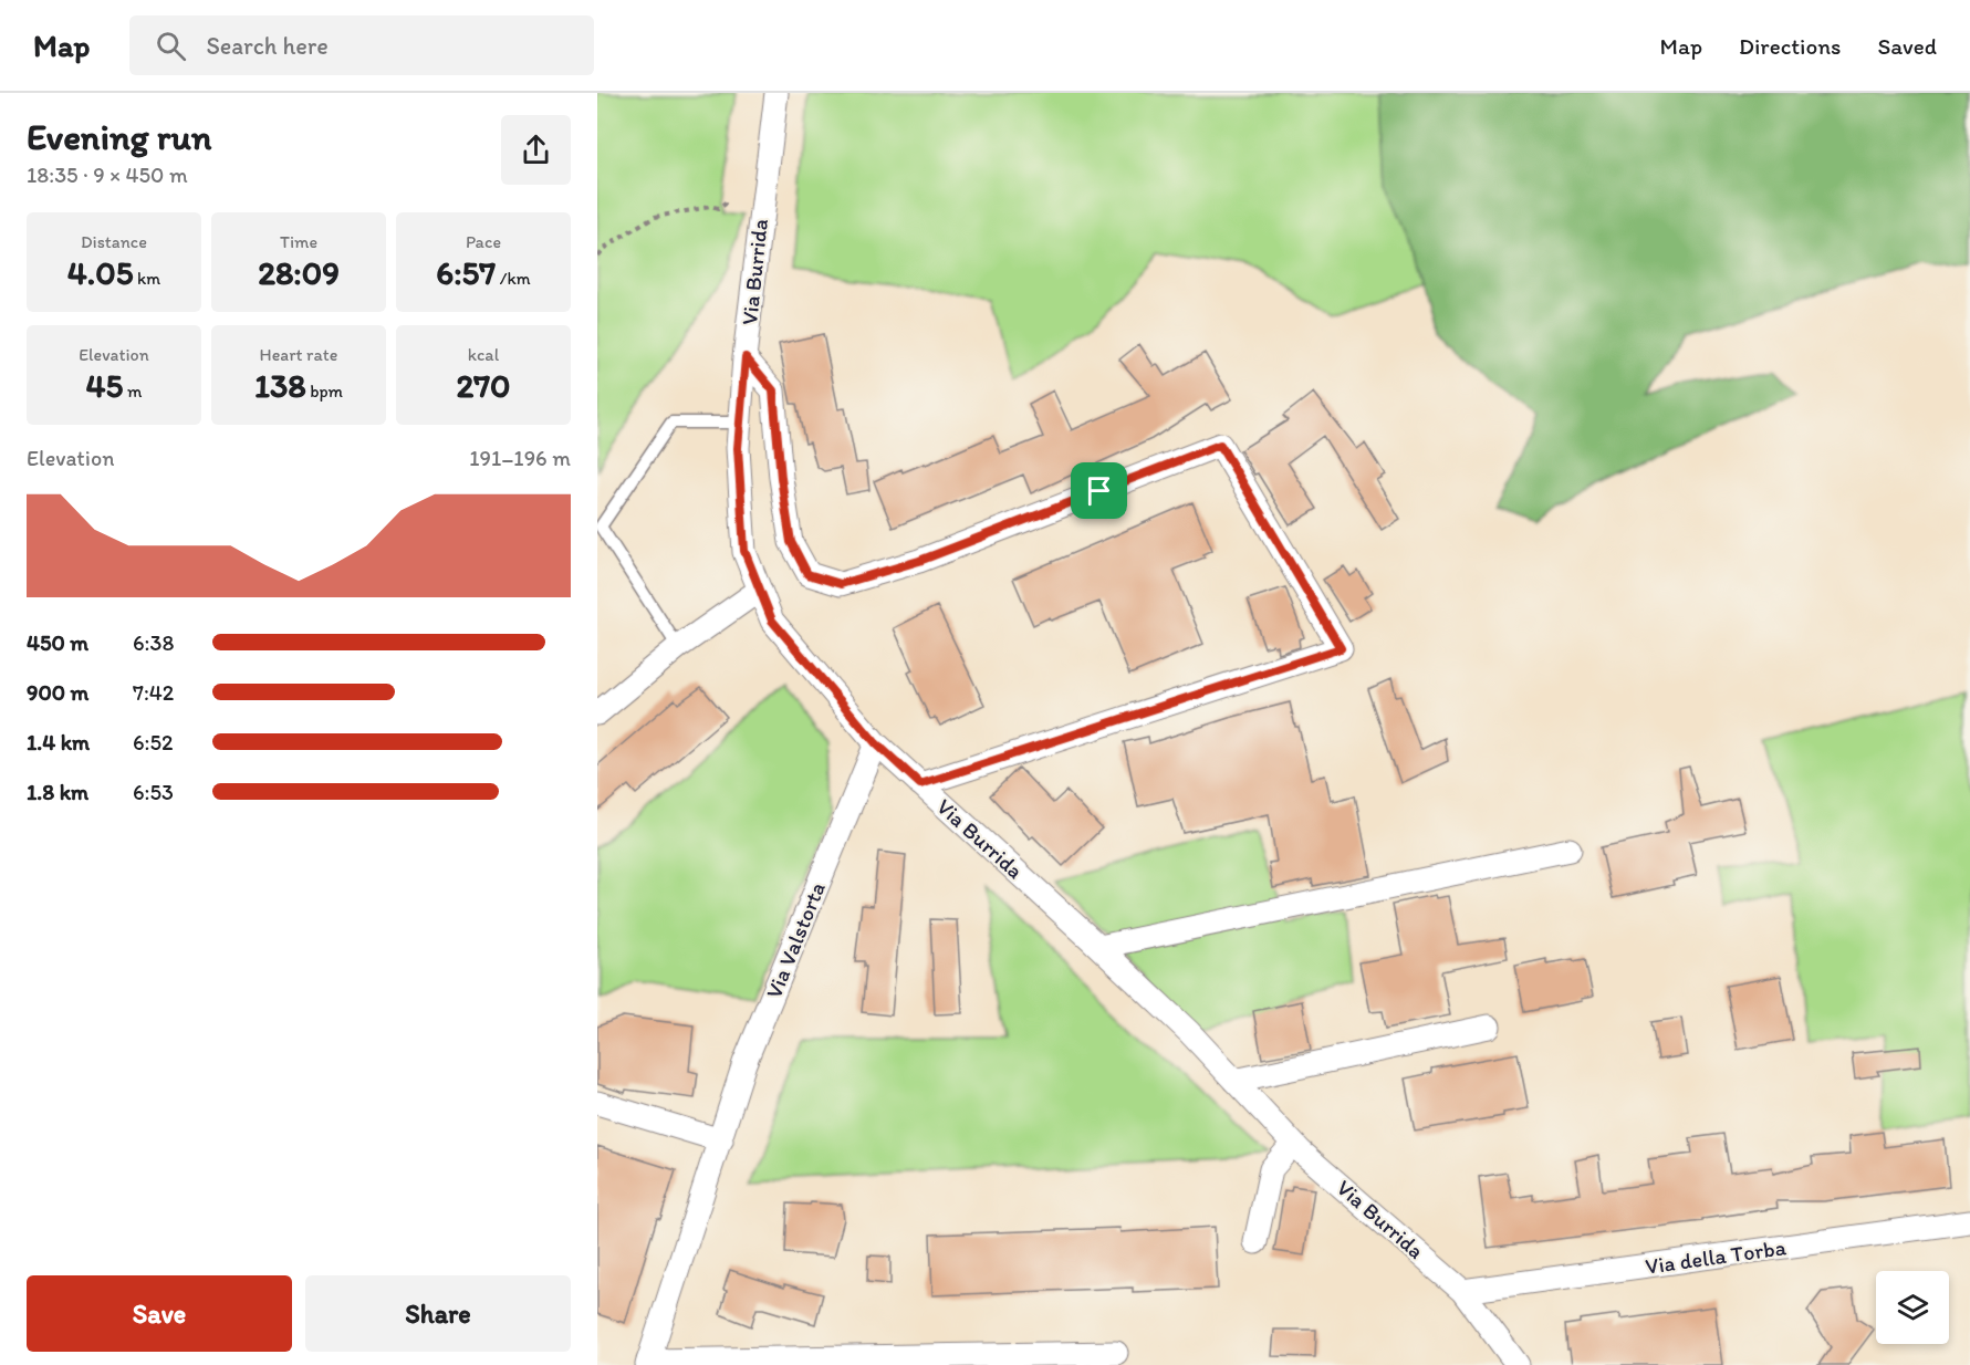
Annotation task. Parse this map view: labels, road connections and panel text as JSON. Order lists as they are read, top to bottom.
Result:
{
  "streets": {
    "street": ["Via Burrida", "Via Valstorta", "Via della Torba"]
  },
  "crossings": [
    ["Via Burrida", "Via Valstorta"],
    ["Via Burrida", "Via della Torba"]
  ],
  "page": {
    "header": "Map",
    "search": "Search here",
    "nav": ["Map", "Directions", "Saved"],
    "heading": ["Evening run", "18:35 · 9 × 450 m"],
    "stats": [
      ["Distance", "4.05 km"],
      ["Time", "28:09"],
      ["Pace", "6:57 /km"],
      ["Elevation", "45 m"],
      ["Heart rate", "138 bpm"],
      ["kcal", "270"]
    ],
    "chart": ["Elevation", "191–196 m"],
    "list": [
      {
        "name": "450 m",
        "note": "6:38"
      },
      {
        "name": "900 m",
        "note": "7:42"
      },
      {
        "name": "1.4 km",
        "note": "6:52"
      },
      {
        "name": "1.8 km",
        "note": "6:53"
      }
    ],
    "buttons": ["Save", "Share"]
  }
}
